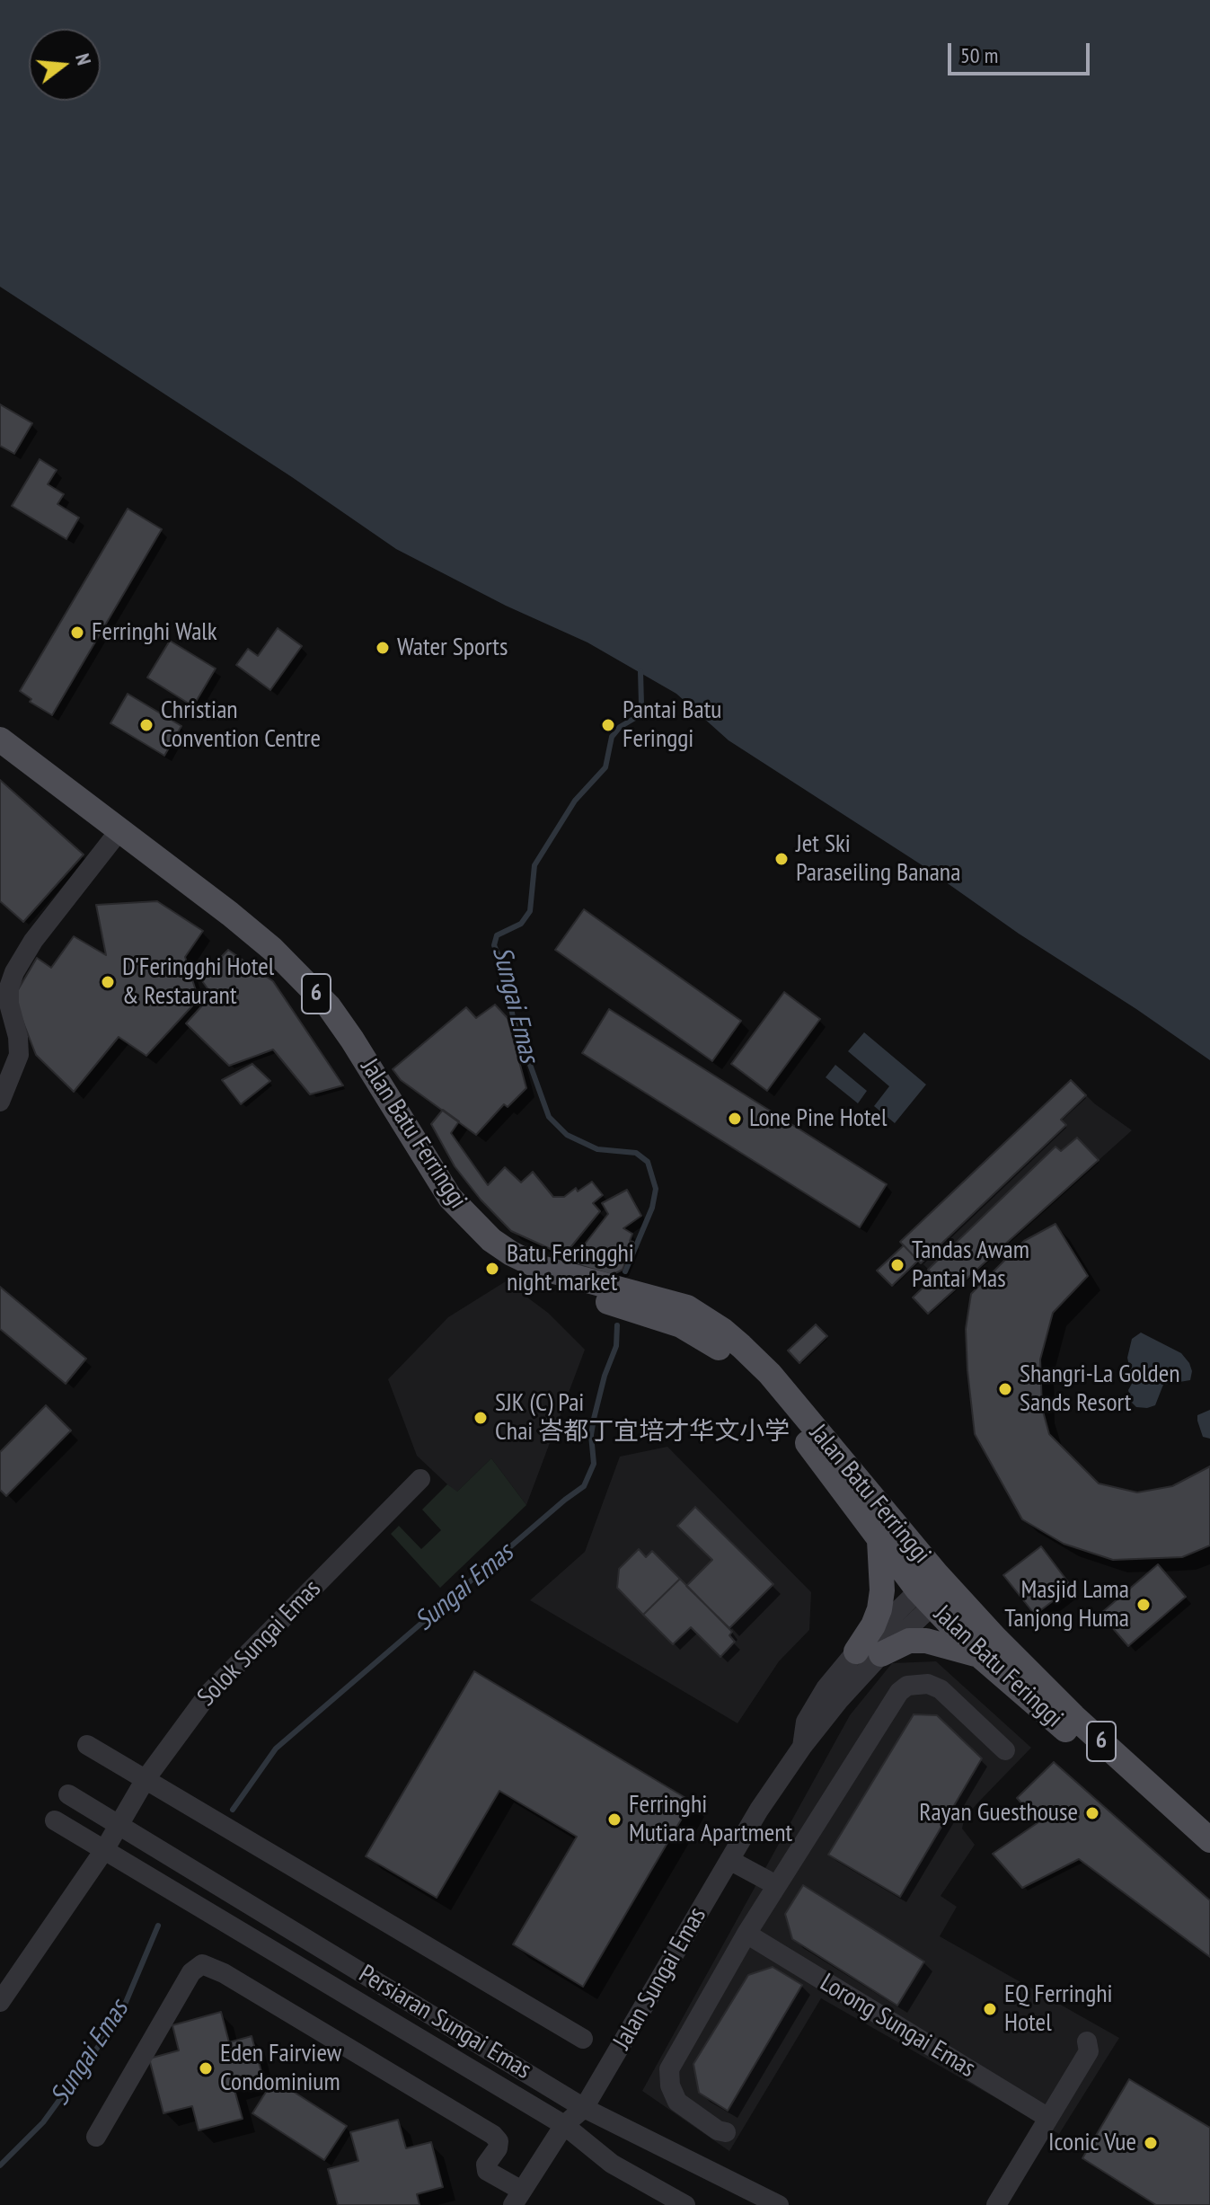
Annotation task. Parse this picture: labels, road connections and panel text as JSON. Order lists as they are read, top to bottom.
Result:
{
  "streets": {
    "main road": ["6", "Jalan Batu Ferringgi", "Jalan Batu Feringgi"],
    "street": [
      "Solok Sungai Emas",
      "Jalan Sungai Emas",
      "Persiaran Sungai Emas",
      "Lorong Sungai Emas"
    ]
  },
  "crossings": [
    ["Jalan Batu Ferringgi", "Jalan Batu Feringgi"],
    ["Jalan Batu Ferringgi", "Jalan Sungai Emas"],
    ["Solok Sungai Emas", "Persiaran Sungai Emas"],
    ["Jalan Batu Feringgi", "Jalan Sungai Emas"],
    ["Jalan Sungai Emas", "Persiaran Sungai Emas"]
  ],
  "water": ["Sungai Emas"],
  "places": [
    "Ferringhi Walk",
    "Water Sports",
    "Christian Convention Centre",
    "Pantai Batu Feringgi",
    "Jet Ski Paraseiling Banana",
    "D'Feringghi Hotel & Restaurant",
    "Lone Pine Hotel",
    "Tandas Awam Pantai Mas",
    "Batu Feringghi night market",
    "Shangri-La Golden Sands Resort",
    "SJK (C) Pai Chai 峇都丁宜培才华文小学",
    "Masjid Lama Tanjong Huma",
    "Rayan Guesthouse",
    "Ferringhi Mutiara Apartment",
    "EQ Ferringhi Hotel",
    "Eden Fairview Condominium",
    "Iconic Vue"
  ],
  "scale_bar": "50 m",
  "north": "right"
}
